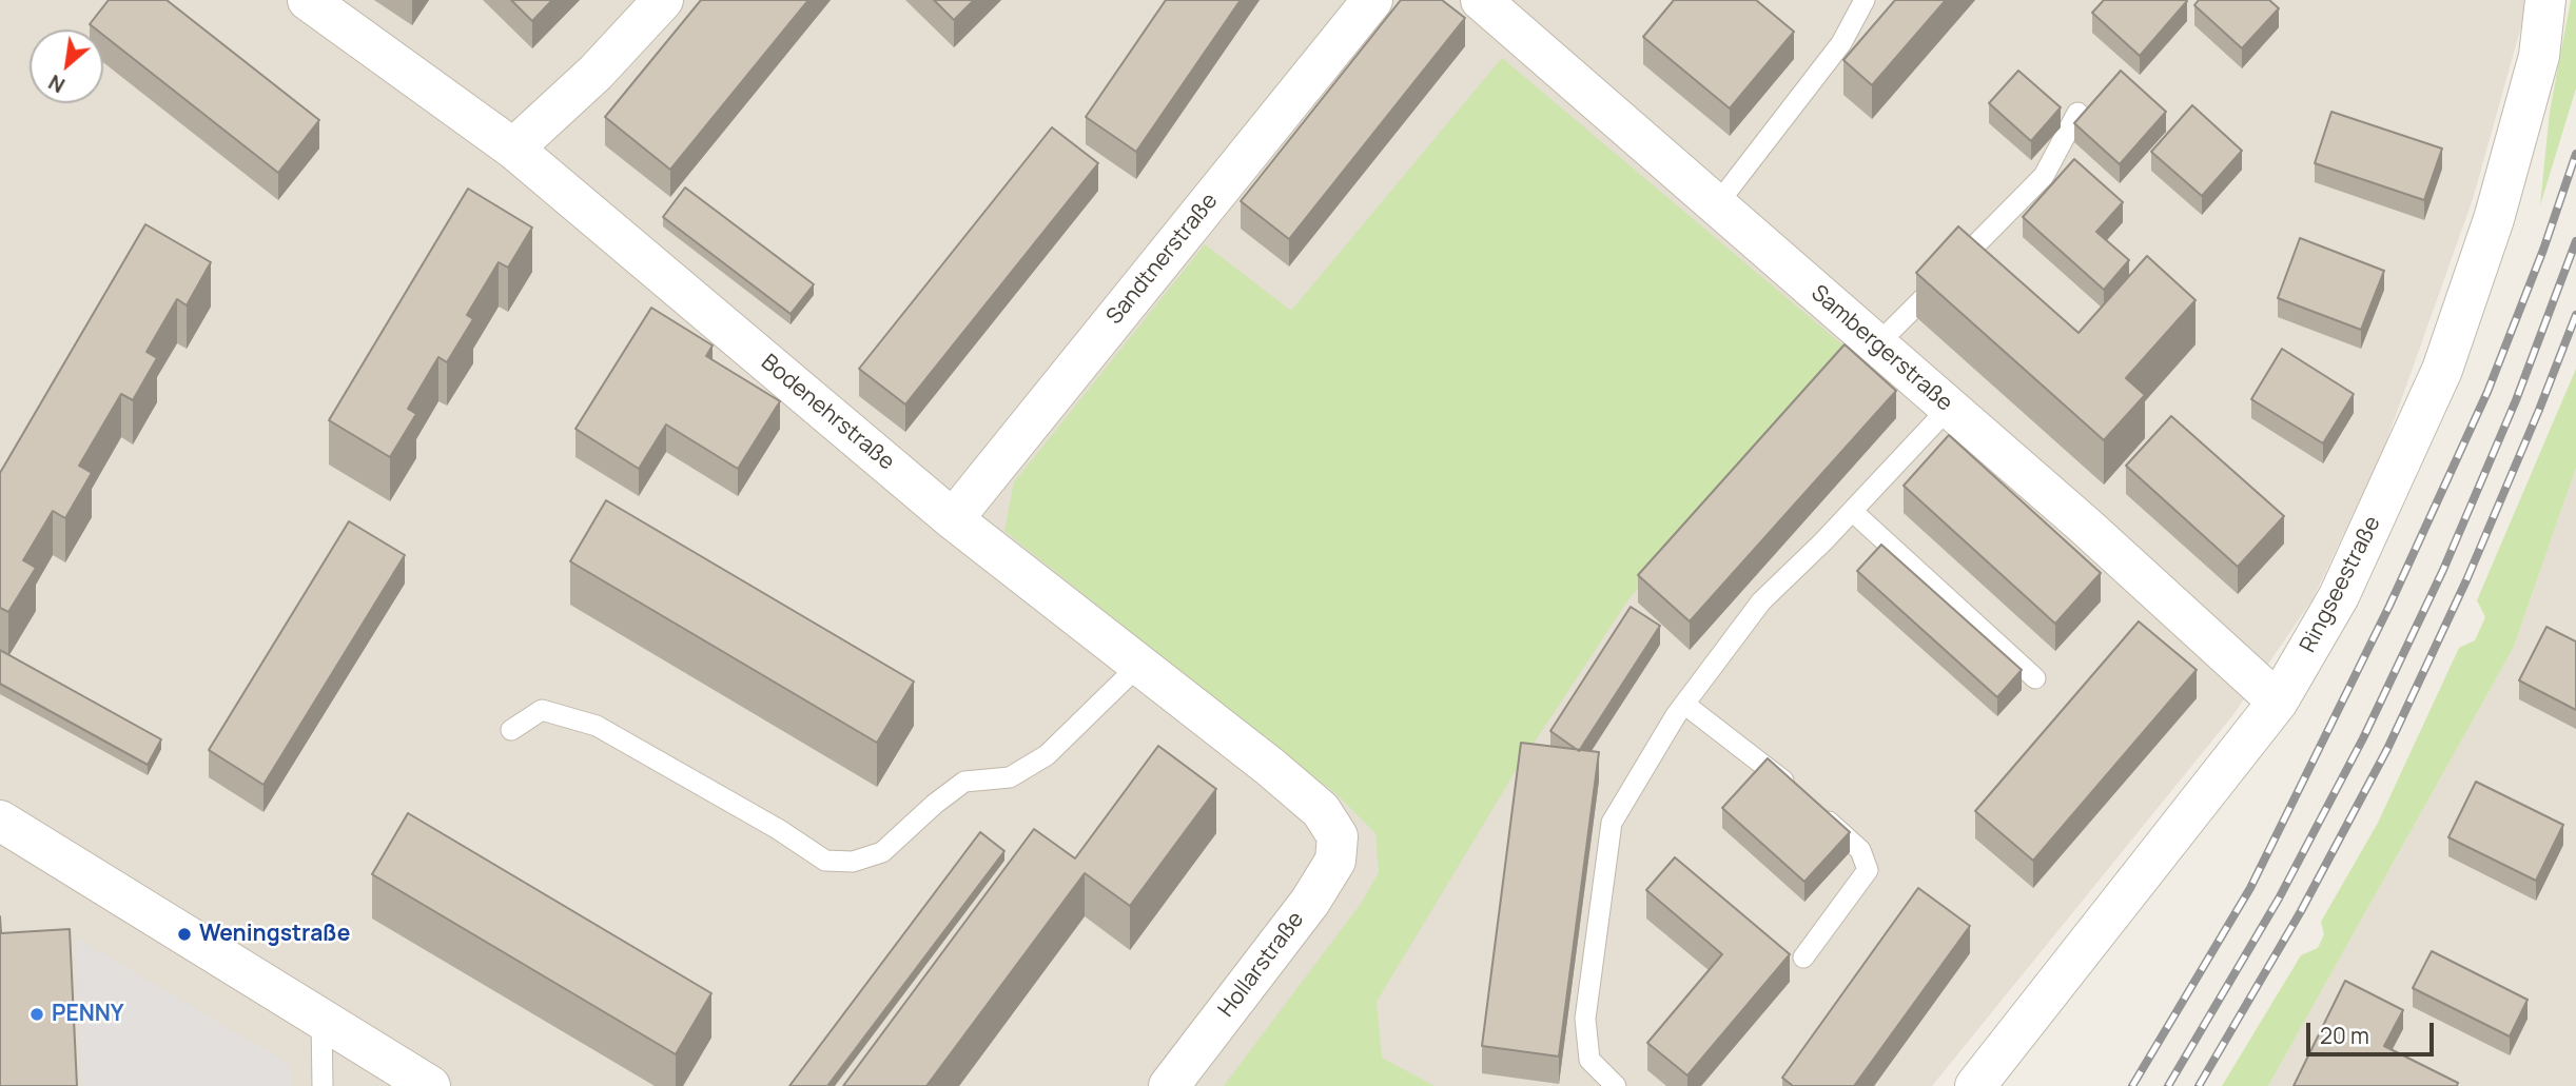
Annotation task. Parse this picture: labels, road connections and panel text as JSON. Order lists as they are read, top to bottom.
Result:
{
  "streets": {
    "street": [
      "Sandtnerstraße",
      "Sambergerstraße",
      "Bodenehrstraße",
      "Ringseestraße",
      "Hollarstraße"
    ]
  },
  "crossings": [
    ["Sandtnerstraße", "Bodenehrstraße"],
    ["Sambergerstraße", "Ringseestraße"],
    ["Bodenehrstraße", "Hollarstraße"]
  ],
  "places": ["Weningstraße", "PENNY"],
  "scale_bar": "20 m",
  "north": "bottom left"
}
